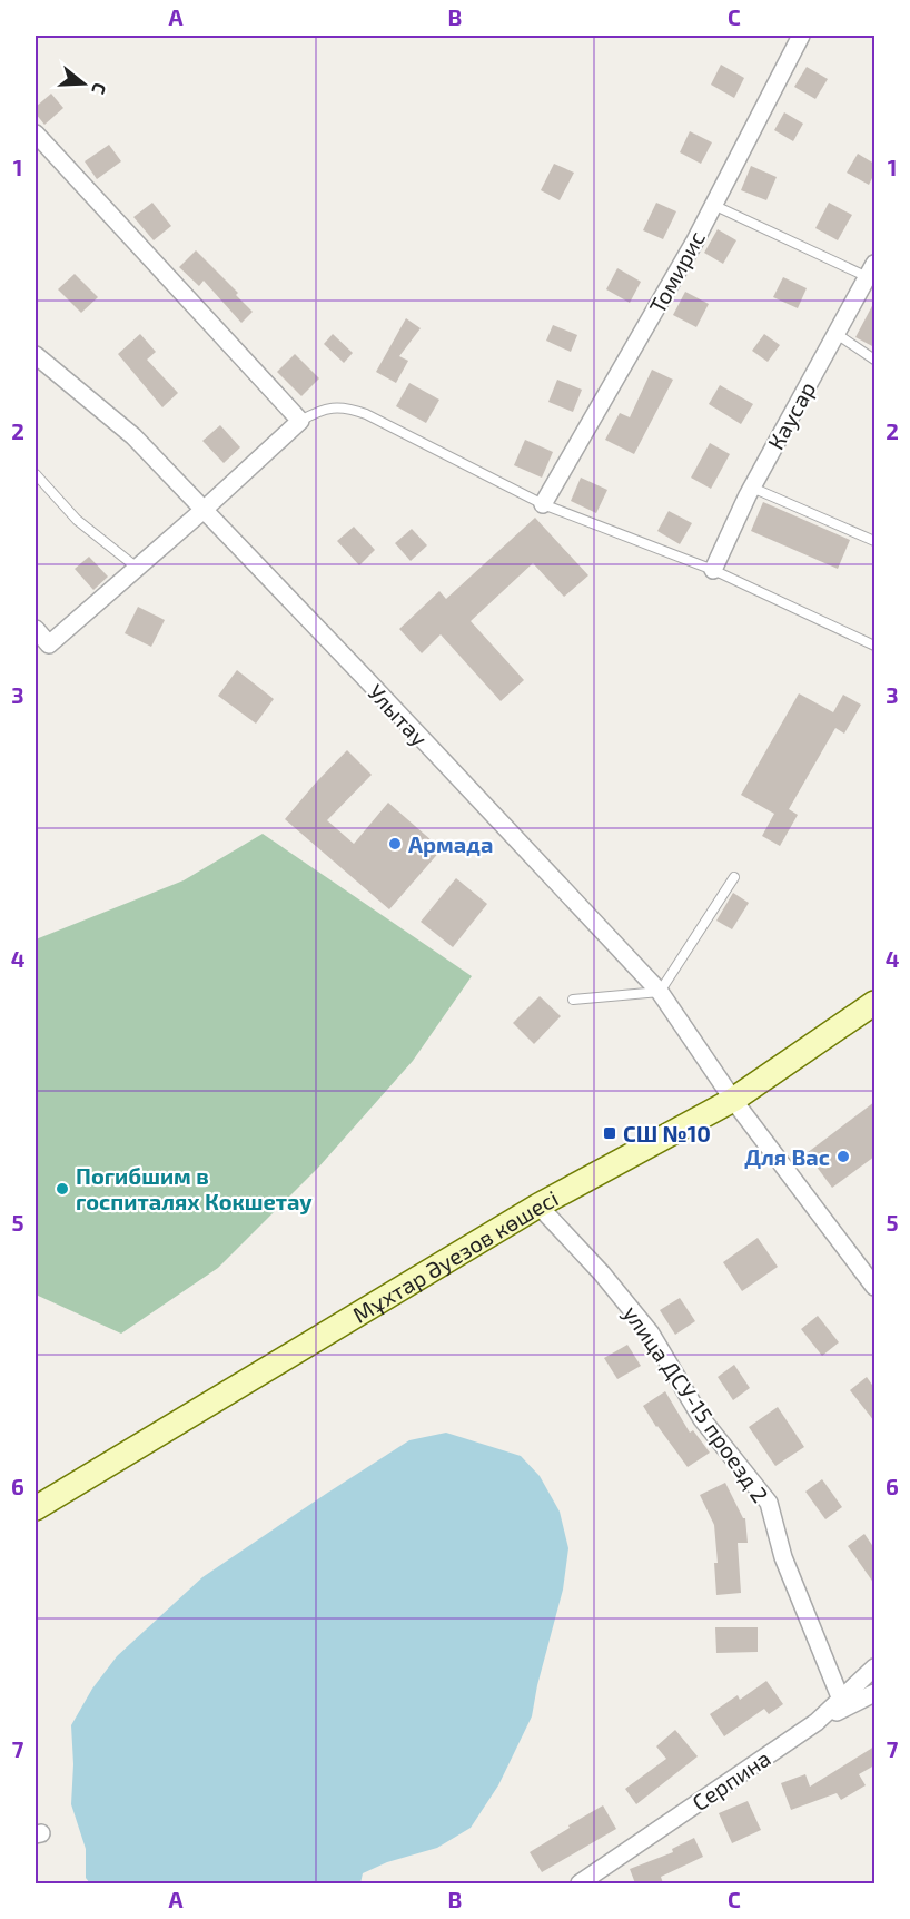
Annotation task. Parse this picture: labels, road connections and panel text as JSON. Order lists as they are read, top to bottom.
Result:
{
  "streets": {
    "main road": ["Мұхтар Әуезов көшесі"],
    "street": [
      "Томирис",
      "Каусар",
      "Улытау",
      "улица ДСУ-15 проезд 2",
      "Серпина"
    ]
  },
  "crossings": [
    ["Улытау", "Мұхтар Әуезов көшесі"],
    ["Мұхтар Әуезов көшесі", "улица ДСУ-15 проезд 2"],
    ["улица ДСУ-15 проезд 2", "Серпина"]
  ],
  "places": {
    "other": ["Армада", "Для Вас", "Погибшим в госпиталях Кокшетау"],
    "transit": ["СШ №10"]
  },
  "north": "right",
  "grid": {
    "columns": ["A", "B", "C"],
    "rows": [
      "1",
      "2",
      "3",
      "4",
      "5",
      "6",
      "7"
    ]
  }
}
